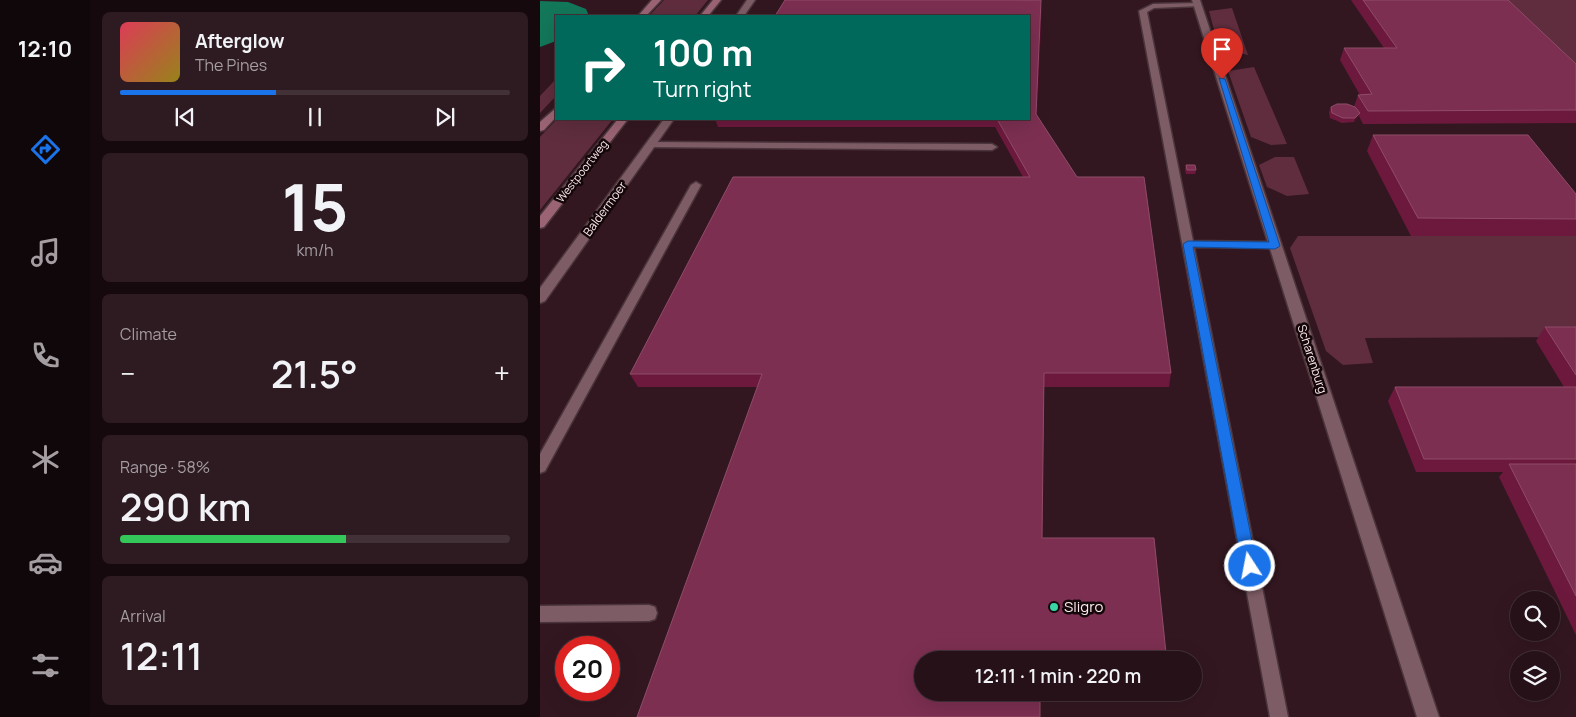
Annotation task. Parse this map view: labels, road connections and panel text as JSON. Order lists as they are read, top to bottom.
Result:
{
  "streets": {
    "main road": ["Westpoortweg"],
    "street": ["Baldermoer", "Scharenburg"]
  },
  "places": ["Sligro"],
  "page": {
    "tabs": "12:10",
    "turn": ["100 m", "Turn right"],
    "song": ["Afterglow", "The Pines"],
    "tile": [
      ["15", "km/h"],
      "Climate",
      ["Range · 58%", "290 km"],
      ["Arrival", "12:11"]
    ],
    "heat": ["−", "21.5°", "+"],
    "limit": "20",
    "trip": "12:11 · 1 min · 220 m"
  }
}
